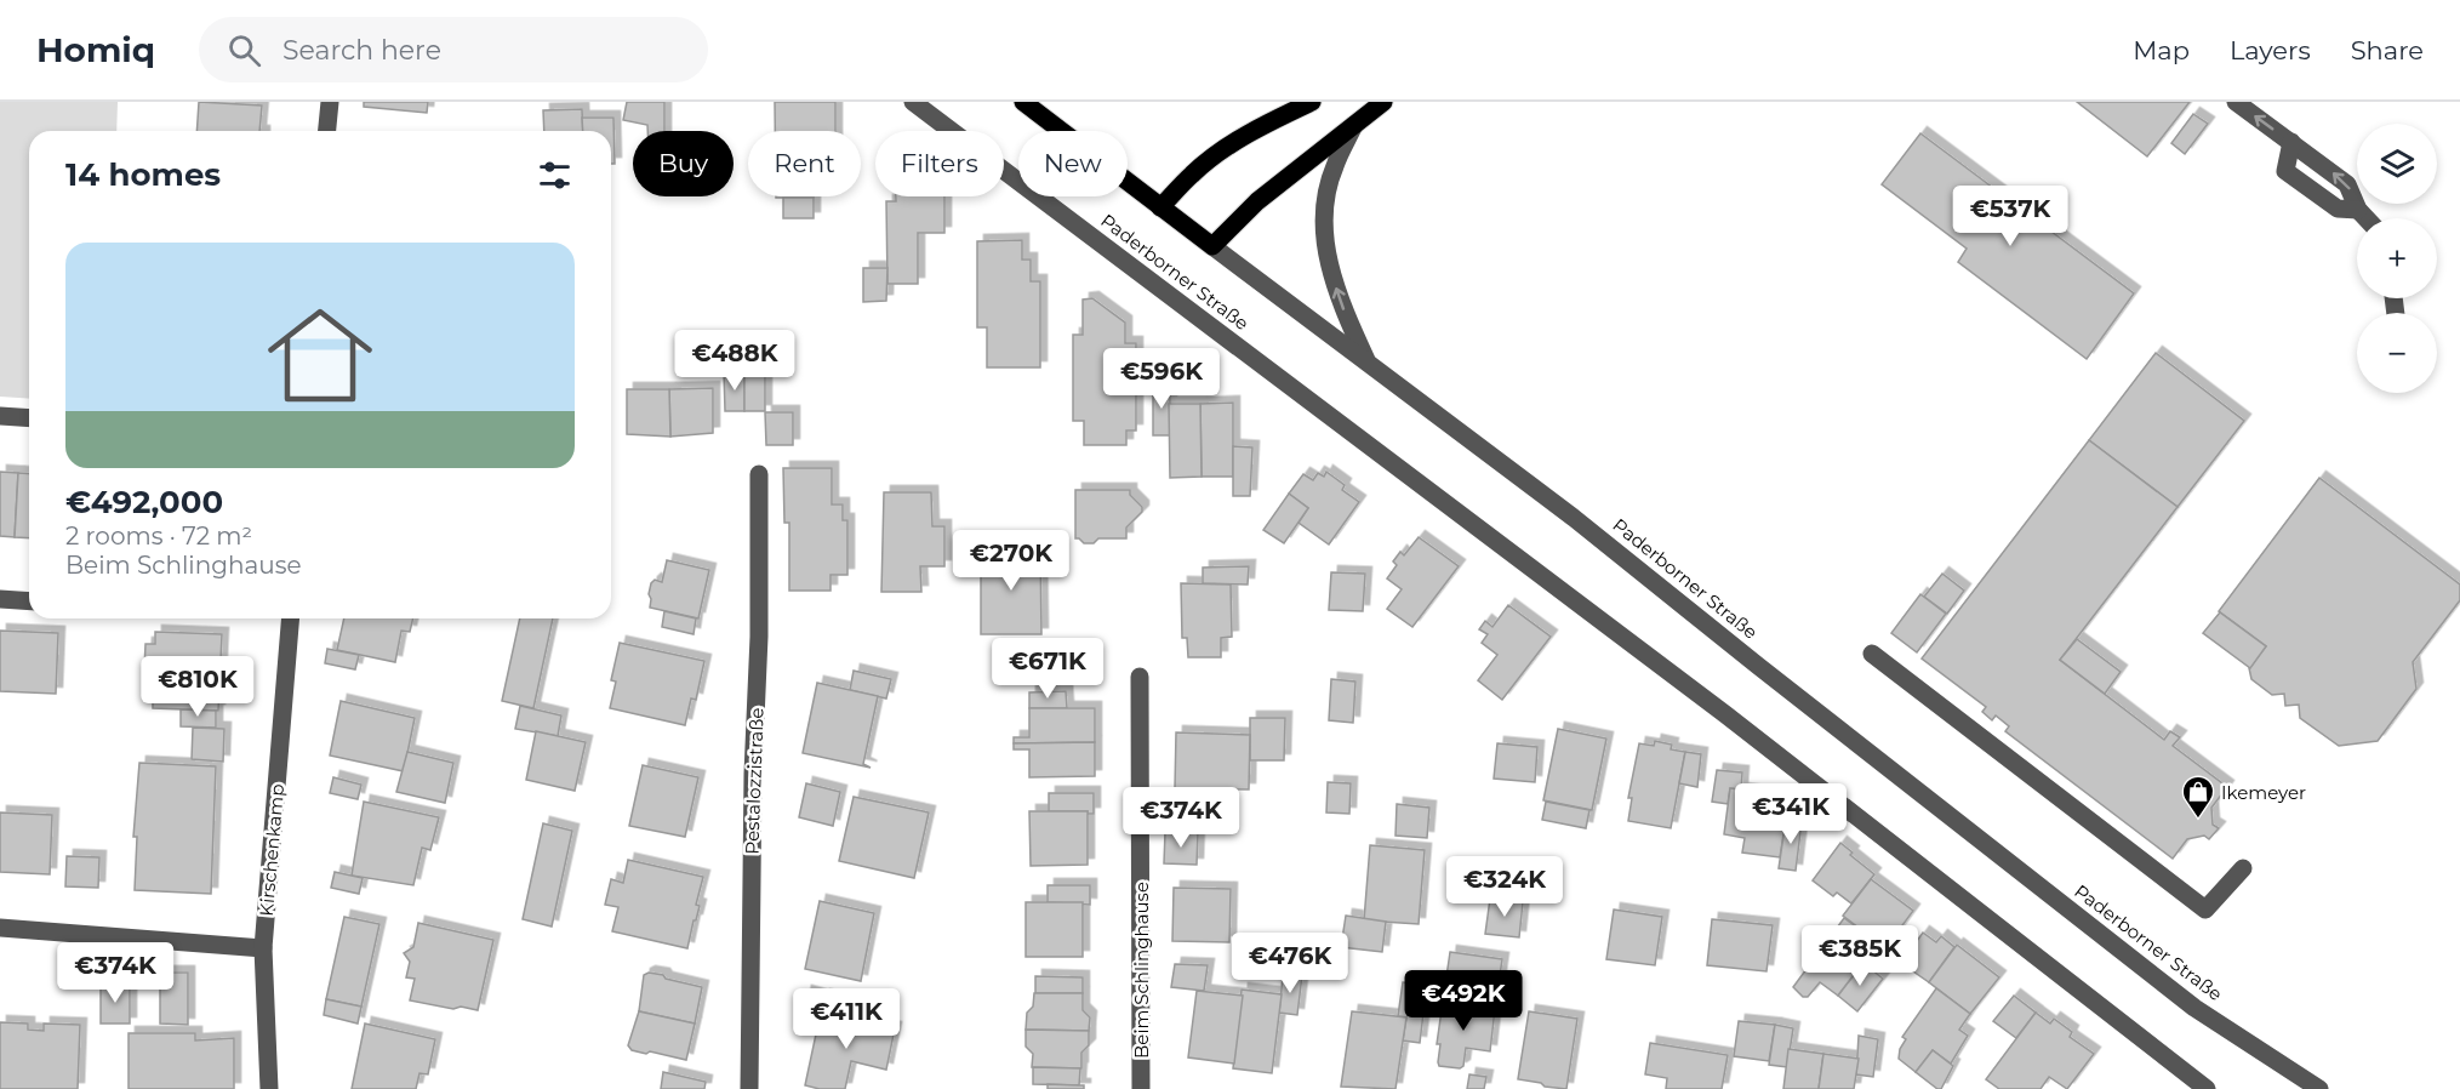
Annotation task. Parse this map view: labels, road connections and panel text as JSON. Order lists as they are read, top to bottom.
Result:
{
  "streets": {
    "main road": ["Paderborner Straße"],
    "street": ["Pestalozzistraße", "Kirschenkamp", "Beim Schlinghause"]
  },
  "places": {
    "shop": ["Ikemeyer"]
  },
  "page": {
    "header": "Homiq",
    "search": "Search here",
    "nav": ["Map", "Layers", "Share"],
    "map_buttons": ["+", "−"],
    "chip": [
      "Buy",
      "Rent",
      "Filters",
      "New"
    ],
    "heading": "14 homes",
    "price": [
      "€537K",
      "€488K",
      "€596K",
      "€270K",
      "€671K",
      "€810K",
      "€341K",
      "€374K",
      "€324K",
      "€385K",
      "€476K",
      "€374K",
      "€492K",
      "€411K"
    ],
    "list": [
      {
        "name": "€492,000",
        "note": "2 rooms · 72 m² · Beim Schlinghause"
      }
    ]
  }
}
